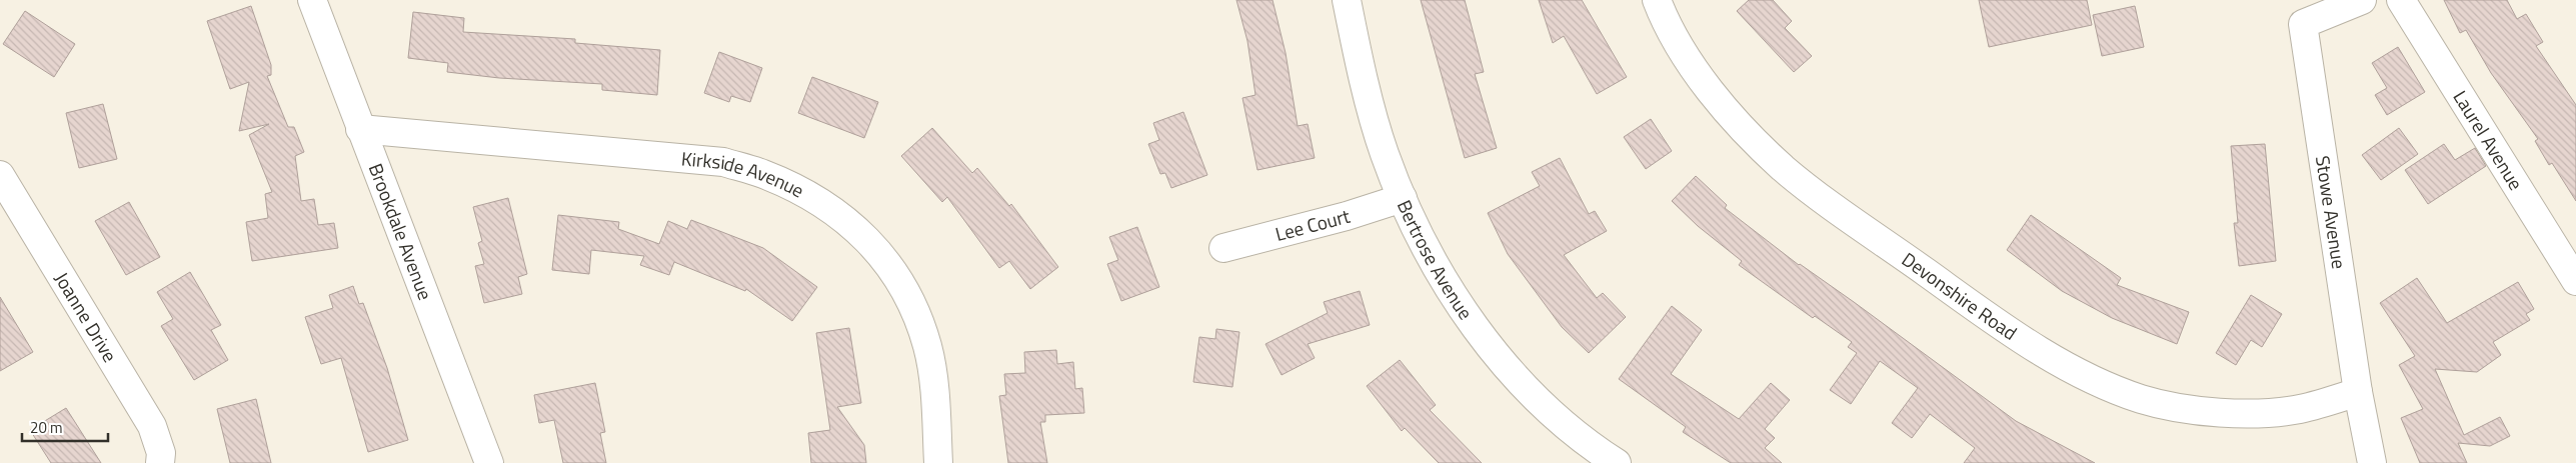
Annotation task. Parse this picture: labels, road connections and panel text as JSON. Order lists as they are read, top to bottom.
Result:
{
  "streets": {
    "street": [
      "Laurel Avenue",
      "Kirkside Avenue",
      "Stowe Avenue",
      "Lee Court",
      "Brookdale Avenue",
      "Bertrose Avenue",
      "Devonshire Road",
      "Joanne Drive"
    ]
  },
  "crossings": [
    ["Kirkside Avenue", "Brookdale Avenue"],
    ["Stowe Avenue", "Devonshire Road"],
    ["Lee Court", "Bertrose Avenue"]
  ],
  "scale_bar": "20 m"
}
